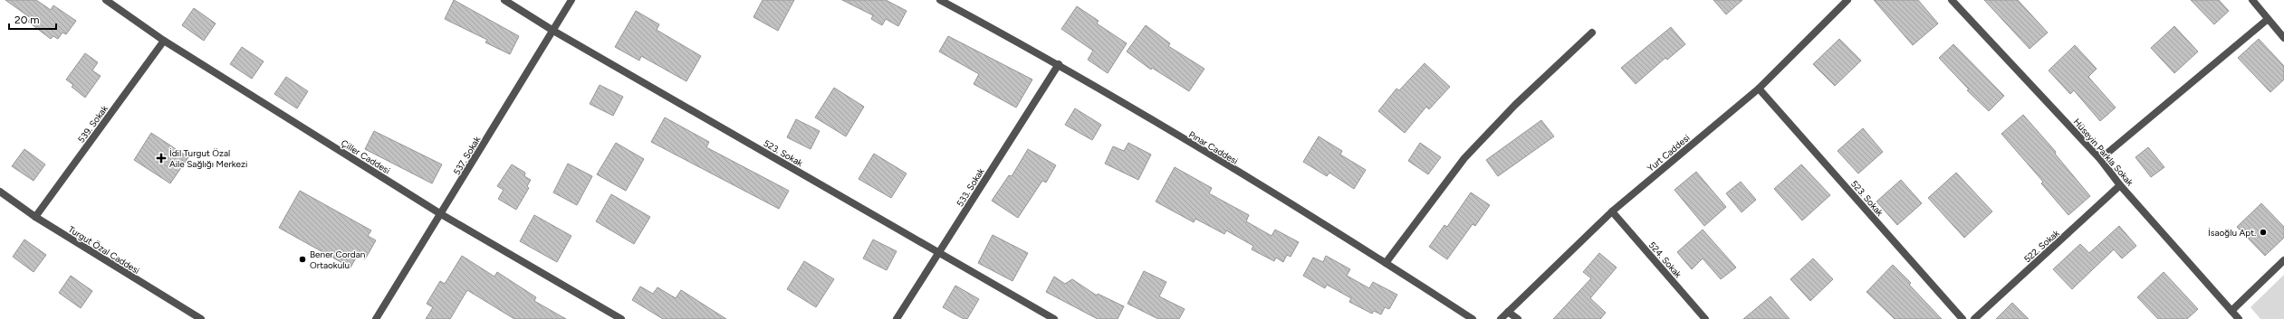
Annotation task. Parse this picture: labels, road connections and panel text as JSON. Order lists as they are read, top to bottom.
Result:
{
  "streets": {
    "street": [
      "539. Sokak",
      "Pınar Caddesi",
      "Hüseyin Parkla Sokak",
      "523. Sokak",
      "Yurt Caddesi",
      "537. Sokak",
      "Çiller Caddesi",
      "533. Sokak",
      "522. Sokak",
      "Turgut Özal Caddesi",
      "524. Sokak"
    ]
  },
  "crossings": [
    ["539. Sokak", "Çiller Caddesi"],
    ["539. Sokak", "Turgut Özal Caddesi"],
    ["Pınar Caddesi", "533. Sokak"],
    ["Hüseyin Parkla Sokak", "522. Sokak"],
    ["523. Sokak", "Yurt Caddesi"],
    ["523. Sokak", "537. Sokak"],
    ["523. Sokak", "533. Sokak"],
    ["Yurt Caddesi", "524. Sokak"],
    ["537. Sokak", "Çiller Caddesi"]
  ],
  "places": {
    "health": ["İdil Turgut Özal Aile Sağlığı Merkezi"],
    "other": ["İsaoğlu Apt.", "Bener Cordan Ortaokulu"]
  },
  "scale_bar": "20 m"
}
